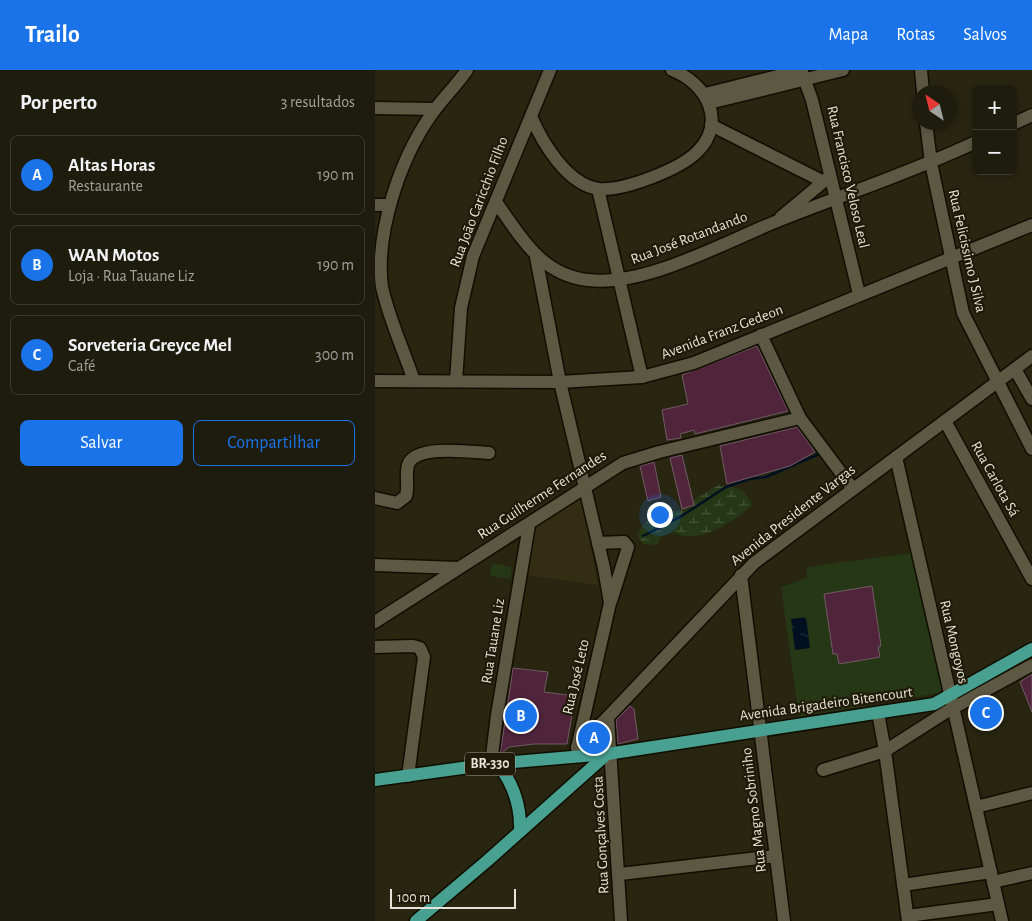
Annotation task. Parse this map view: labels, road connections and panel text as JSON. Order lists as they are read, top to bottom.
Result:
{
  "streets": {
    "main road": ["Avenida Brigadeiro Bitencourt", "BR-330"],
    "street": [
      "Rua Francisco Veloso Leal",
      "Rua João Caricchio Filho",
      "Rua José Rotandando",
      "Rua Felicissimo J Silva",
      "Avenida Franz Gedeon",
      "Rua Carlota Sá",
      "Rua Guilherme Fernandes",
      "Avenida Presidente Vargas",
      "Rua Tauane Liz",
      "Rua Mongoyos",
      "Rua José Leto",
      "Rua Magno Sobriniho",
      "Rua Gonçalves Costa"
    ]
  },
  "crossings": [
    ["Rua Francisco Veloso Leal", "Rua José Rotandando"],
    ["Rua Francisco Veloso Leal", "Avenida Franz Gedeon"],
    ["Rua João Caricchio Filho", "Rua José Rotandando"],
    ["Rua João Caricchio Filho", "Avenida Franz Gedeon"],
    ["Rua José Rotandando", "Rua Felicissimo J Silva"],
    ["Rua José Rotandando", "Rua José Leto"],
    ["Rua Felicissimo J Silva", "Avenida Franz Gedeon"],
    ["Rua Felicissimo J Silva", "Avenida Presidente Vargas"],
    ["Avenida Franz Gedeon", "Rua José Leto"],
    ["Rua Carlota Sá", "Avenida Presidente Vargas"],
    ["Rua Guilherme Fernandes", "Rua Tauane Liz"],
    ["Rua Guilherme Fernandes", "Rua José Leto"],
    ["Avenida Presidente Vargas", "Rua Mongoyos"],
    ["Avenida Presidente Vargas", "Rua José Leto"],
    ["Avenida Presidente Vargas", "BR-330"],
    ["Avenida Presidente Vargas", "Rua Magno Sobriniho"],
    ["Avenida Presidente Vargas", "Rua Gonçalves Costa"],
    ["Rua Tauane Liz", "BR-330"],
    ["Rua Mongoyos", "Avenida Brigadeiro Bitencourt"],
    ["Rua José Leto", "BR-330"],
    ["Avenida Brigadeiro Bitencourt", "BR-330"],
    ["Avenida Brigadeiro Bitencourt", "Rua Magno Sobriniho"],
    ["Avenida Brigadeiro Bitencourt", "Rua Gonçalves Costa"],
    ["BR-330", "Rua Gonçalves Costa"]
  ],
  "scale_bar": "100 m",
  "north": "top left",
  "page": {
    "header": "Trailo",
    "nav": ["Mapa", "Rotas", "Salvos"],
    "heading": ["Por perto", "3 resultados"],
    "map_buttons": ["+", "−"],
    "list": [
      {
        "mark": "A",
        "name": "Altas Horas",
        "note": "Restaurante",
        "value": "190 m"
      },
      {
        "mark": "B",
        "name": "WAN Motos",
        "note": "Loja · Rua Tauane Liz",
        "value": "190 m"
      },
      {
        "mark": "C",
        "name": "Sorveteria Greyce Mel",
        "note": "Café",
        "value": "300 m"
      }
    ],
    "buttons": ["Salvar", "Compartilhar"],
    "pins": ["C", "B", "A"],
    "scale": "100 m"
  }
}
